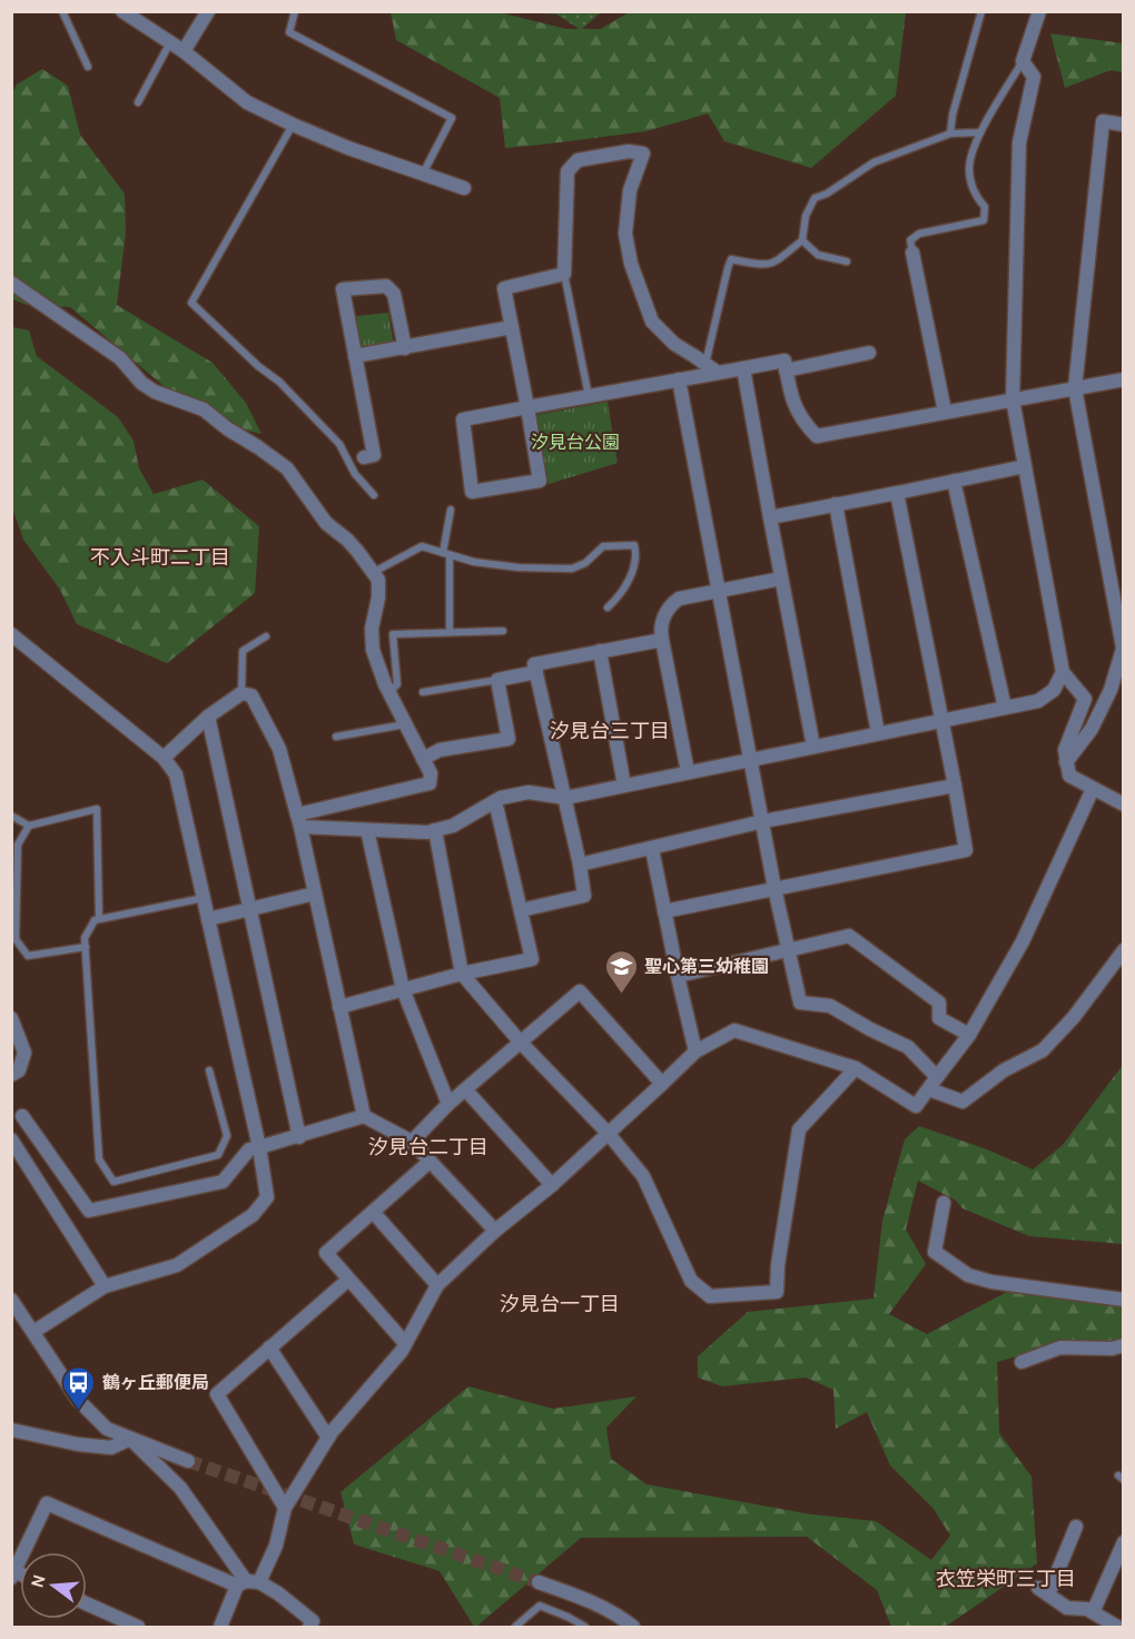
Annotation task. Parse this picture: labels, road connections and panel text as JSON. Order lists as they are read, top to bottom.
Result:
{
  "districts": [
    "不入斗町二丁目",
    "汐見台三丁目",
    "汐見台二丁目",
    "汐見台一丁目",
    "衣笠栄町三丁目"
  ],
  "parks": ["汐見台公園"],
  "places": {
    "school or university": ["聖心第三幼稚園"],
    "bus stop": ["鶴ヶ丘郵便局"]
  },
  "north": "left"
}
